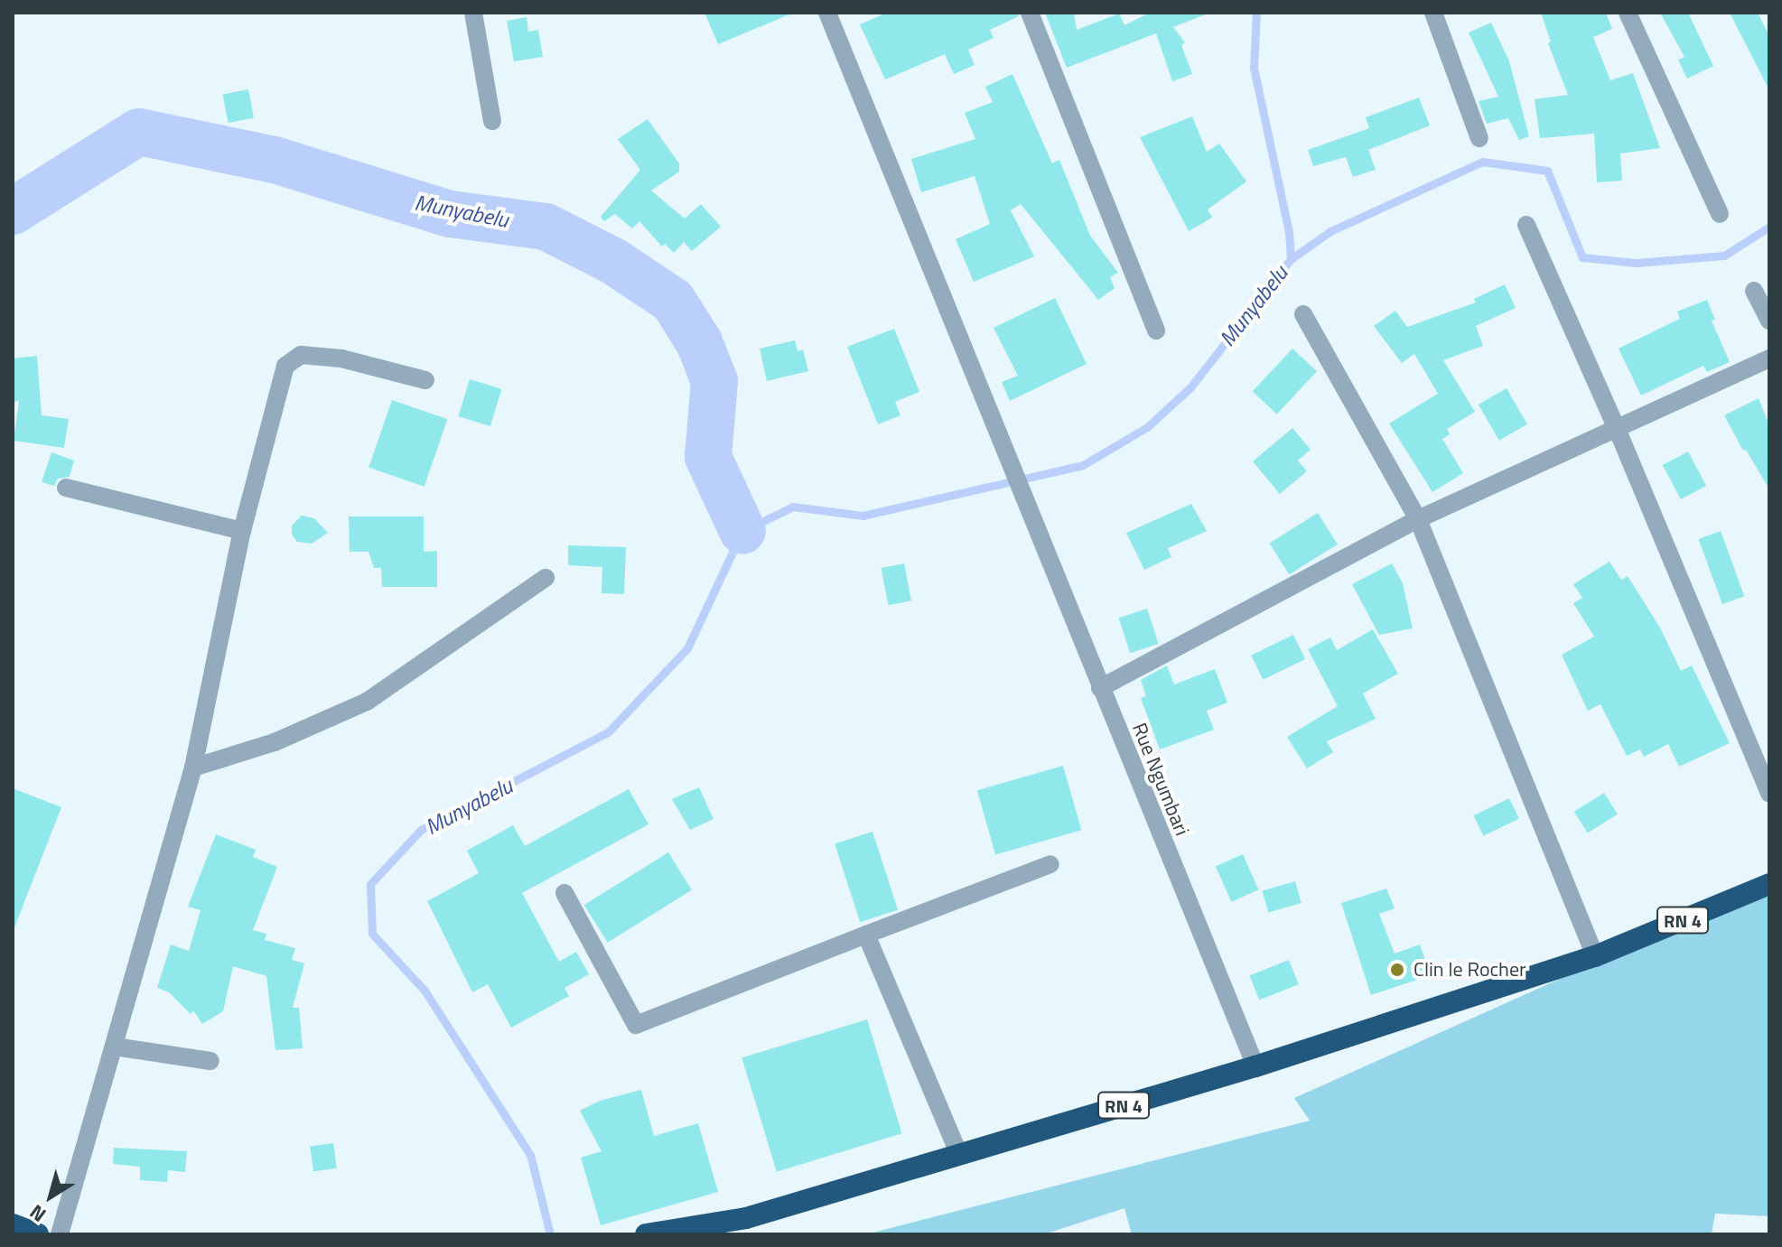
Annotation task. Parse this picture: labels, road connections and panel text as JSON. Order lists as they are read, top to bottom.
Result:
{
  "streets": {
    "highway": ["RN 4"],
    "street": ["Rue Ngumbari"]
  },
  "crossings": [
    ["Rue Ngumbari", "RN 4"]
  ],
  "water": ["Munyabelu"],
  "places": ["Clin le Rocher"],
  "north": "bottom left"
}
